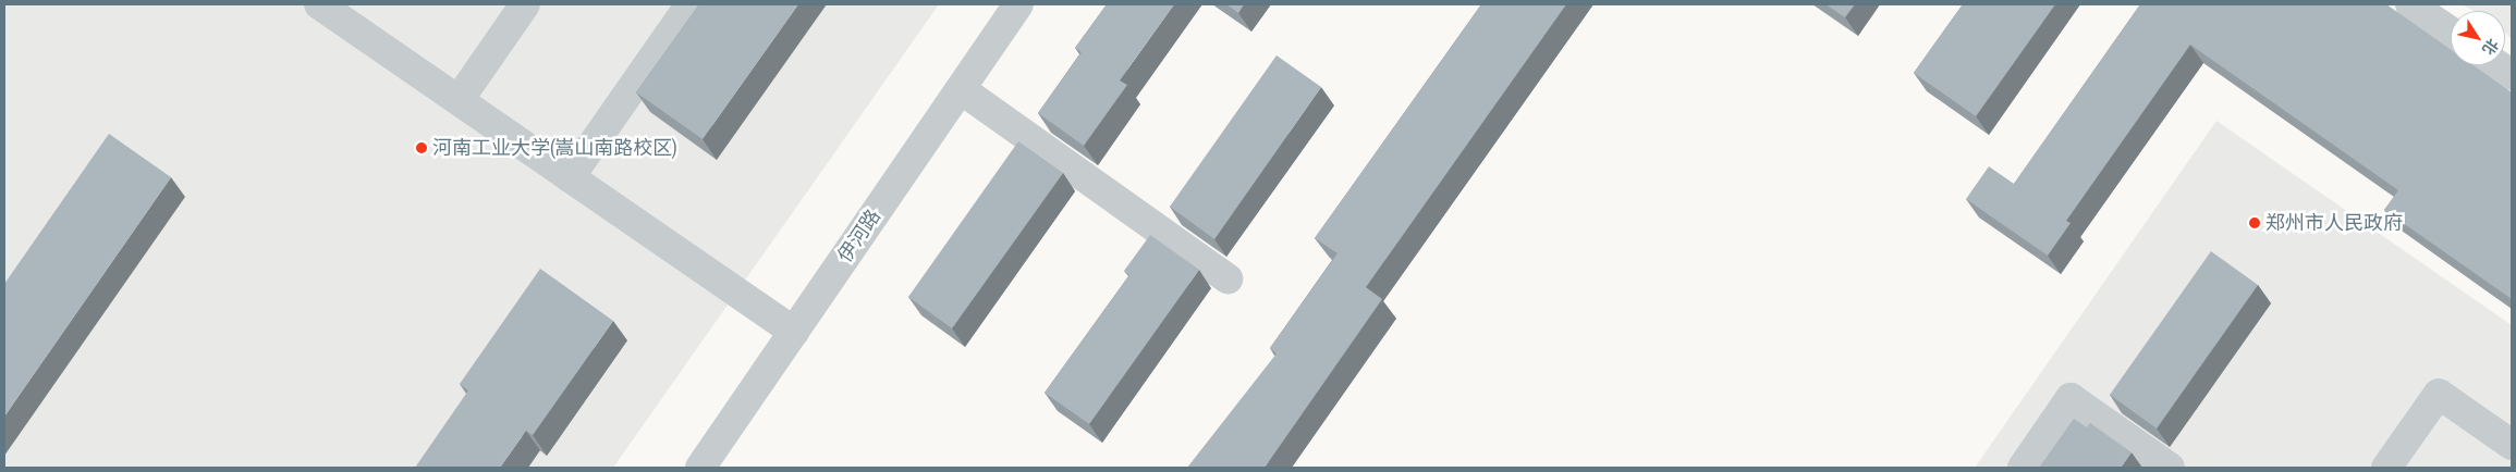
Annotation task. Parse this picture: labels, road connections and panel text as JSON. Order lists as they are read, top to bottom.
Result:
{
  "streets": {
    "street": ["伊河路"]
  },
  "places": ["河南工业大学(嵩山南路校区)", "郑州市人民政府"],
  "north": "bottom right"
}
